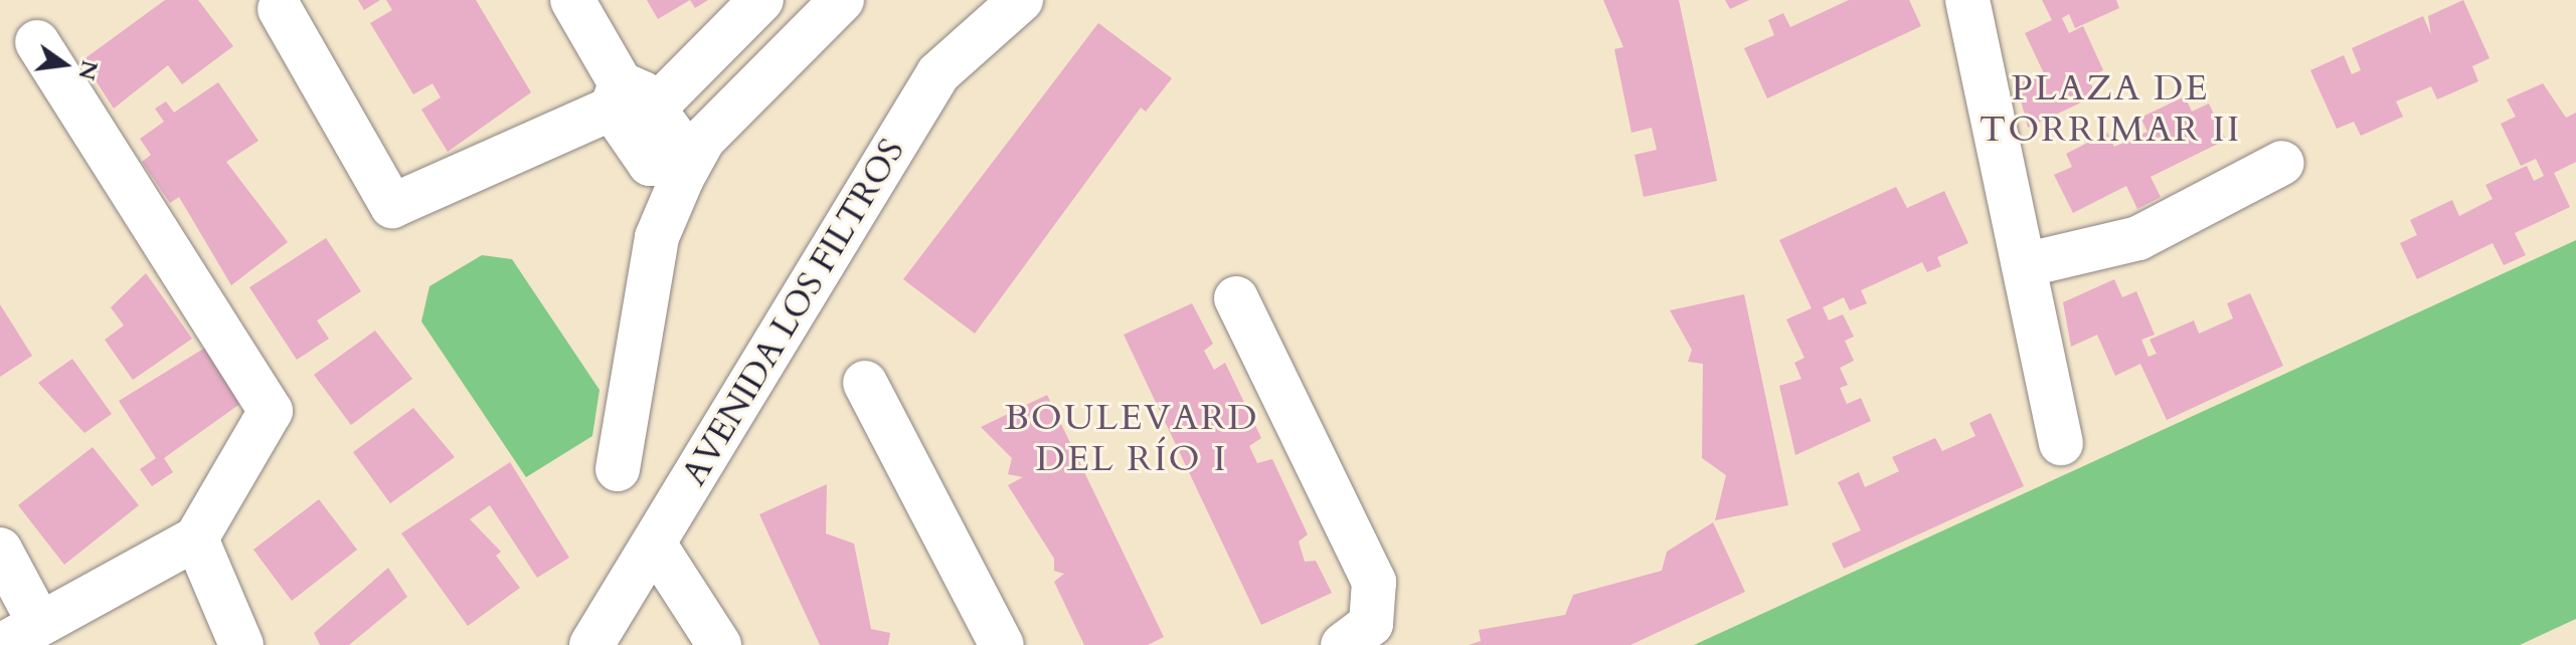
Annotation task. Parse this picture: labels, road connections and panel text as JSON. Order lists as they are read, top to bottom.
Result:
{
  "streets": {
    "street": ["AVENIDA LOS FILTROS"]
  },
  "districts": ["PLAZA DE TORRIMAR II", "BOULEVARD DEL RÍO I"],
  "north": "right"
}
